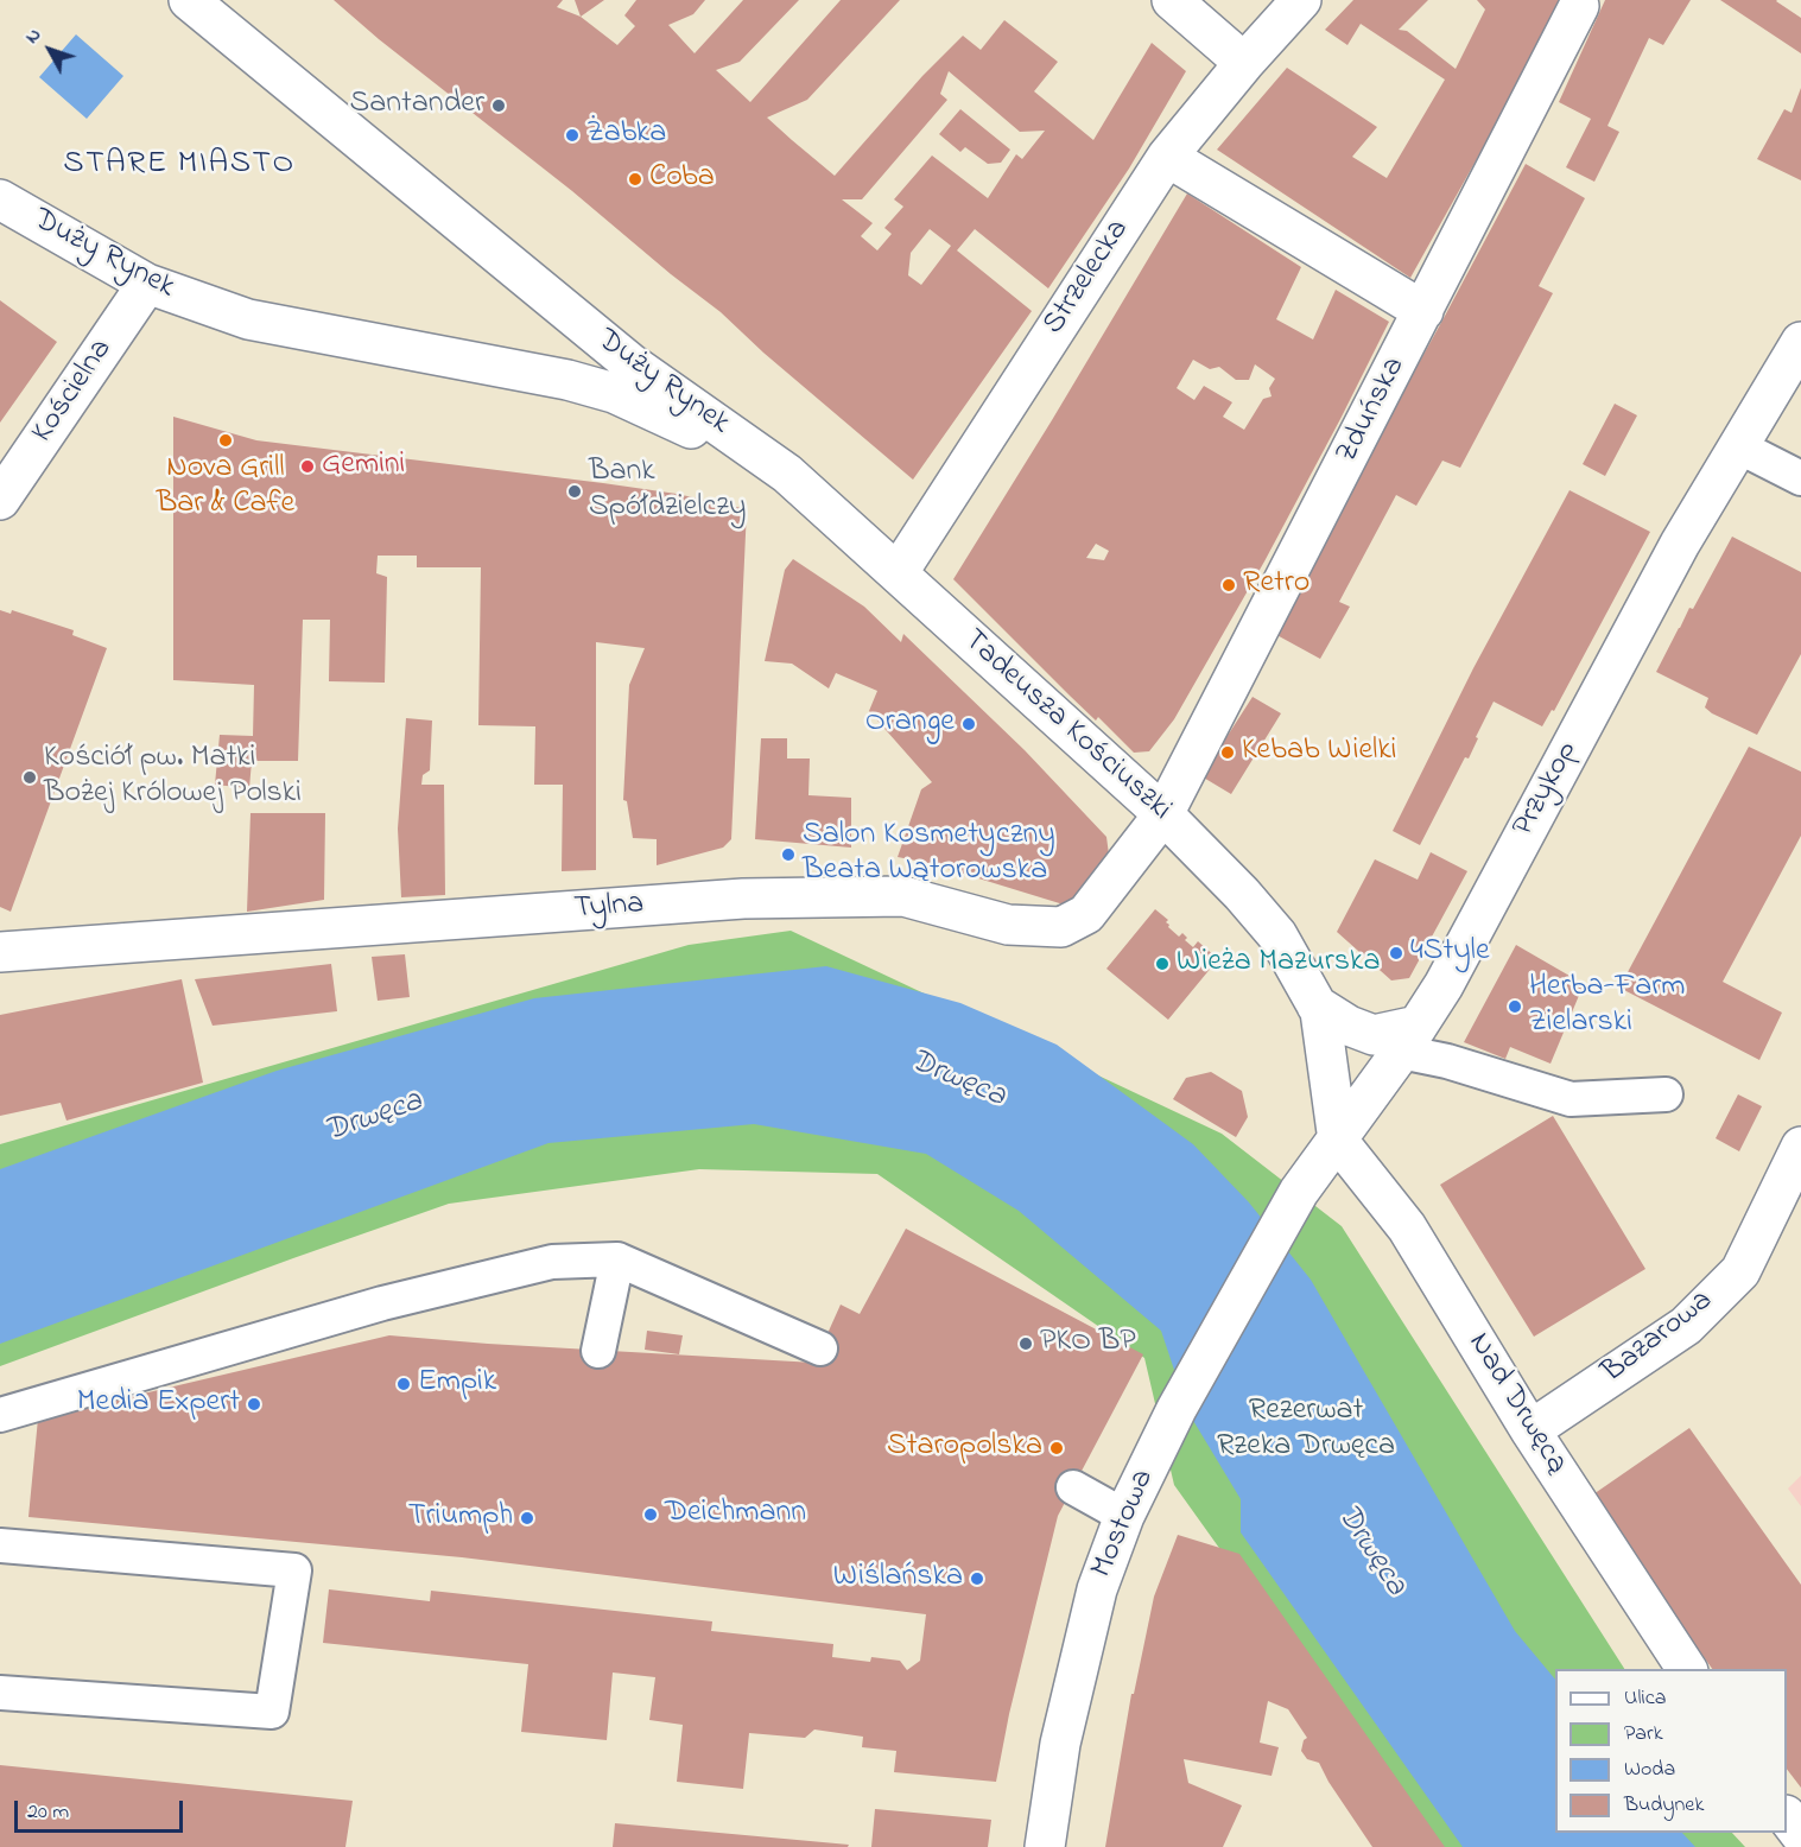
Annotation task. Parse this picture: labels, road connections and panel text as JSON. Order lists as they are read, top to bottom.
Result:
{
  "streets": {
    "street": [
      "Duży Rynek",
      "Strzelecka",
      "Kościelna",
      "Zduńska",
      "Tadeusza Kościuszki",
      "Przykop",
      "Tylna",
      "Bazarowa",
      "Nad Drwęcą",
      "Mostowa"
    ]
  },
  "crossings": [
    ["Duży Rynek", "Kościelna"],
    ["Duży Rynek", "Tadeusza Kościuszki"],
    ["Strzelecka", "Tadeusza Kościuszki"],
    ["Zduńska", "Tadeusza Kościuszki"],
    ["Zduńska", "Tylna"],
    ["Tadeusza Kościuszki", "Przykop"],
    ["Tadeusza Kościuszki", "Tylna"],
    ["Tadeusza Kościuszki", "Nad Drwęcą"],
    ["Przykop", "Nad Drwęcą"],
    ["Przykop", "Mostowa"],
    ["Bazarowa", "Nad Drwęcą"]
  ],
  "districts": ["STARE MIASTO"],
  "water": ["Drwęca"],
  "parks": ["Rezerwat Rzeka Drwęca"],
  "places": [
    "Santander",
    "Żabka",
    "Coba",
    "Nova Grill Bar & Cafe",
    "Gemini",
    "Bank Spółdzielczy",
    "Retro",
    "Orange",
    "Kebab Wielki",
    "Kościół pw. Matki Bożej Królowej Polski",
    "Salon Kosmetyczny Beata Wątorowska",
    "4Style",
    "Wieża Mazurska",
    "Herba-Farm Zielarski",
    "PKO BP",
    "Empik",
    "Media Expert",
    "Staropolska",
    "Deichmann",
    "Triumph",
    "Wiślańska"
  ],
  "legend": [
    "Ulica",
    "Park",
    "Woda",
    "Budynek"
  ],
  "scale_bar": "20 m",
  "north": "top left"
}
